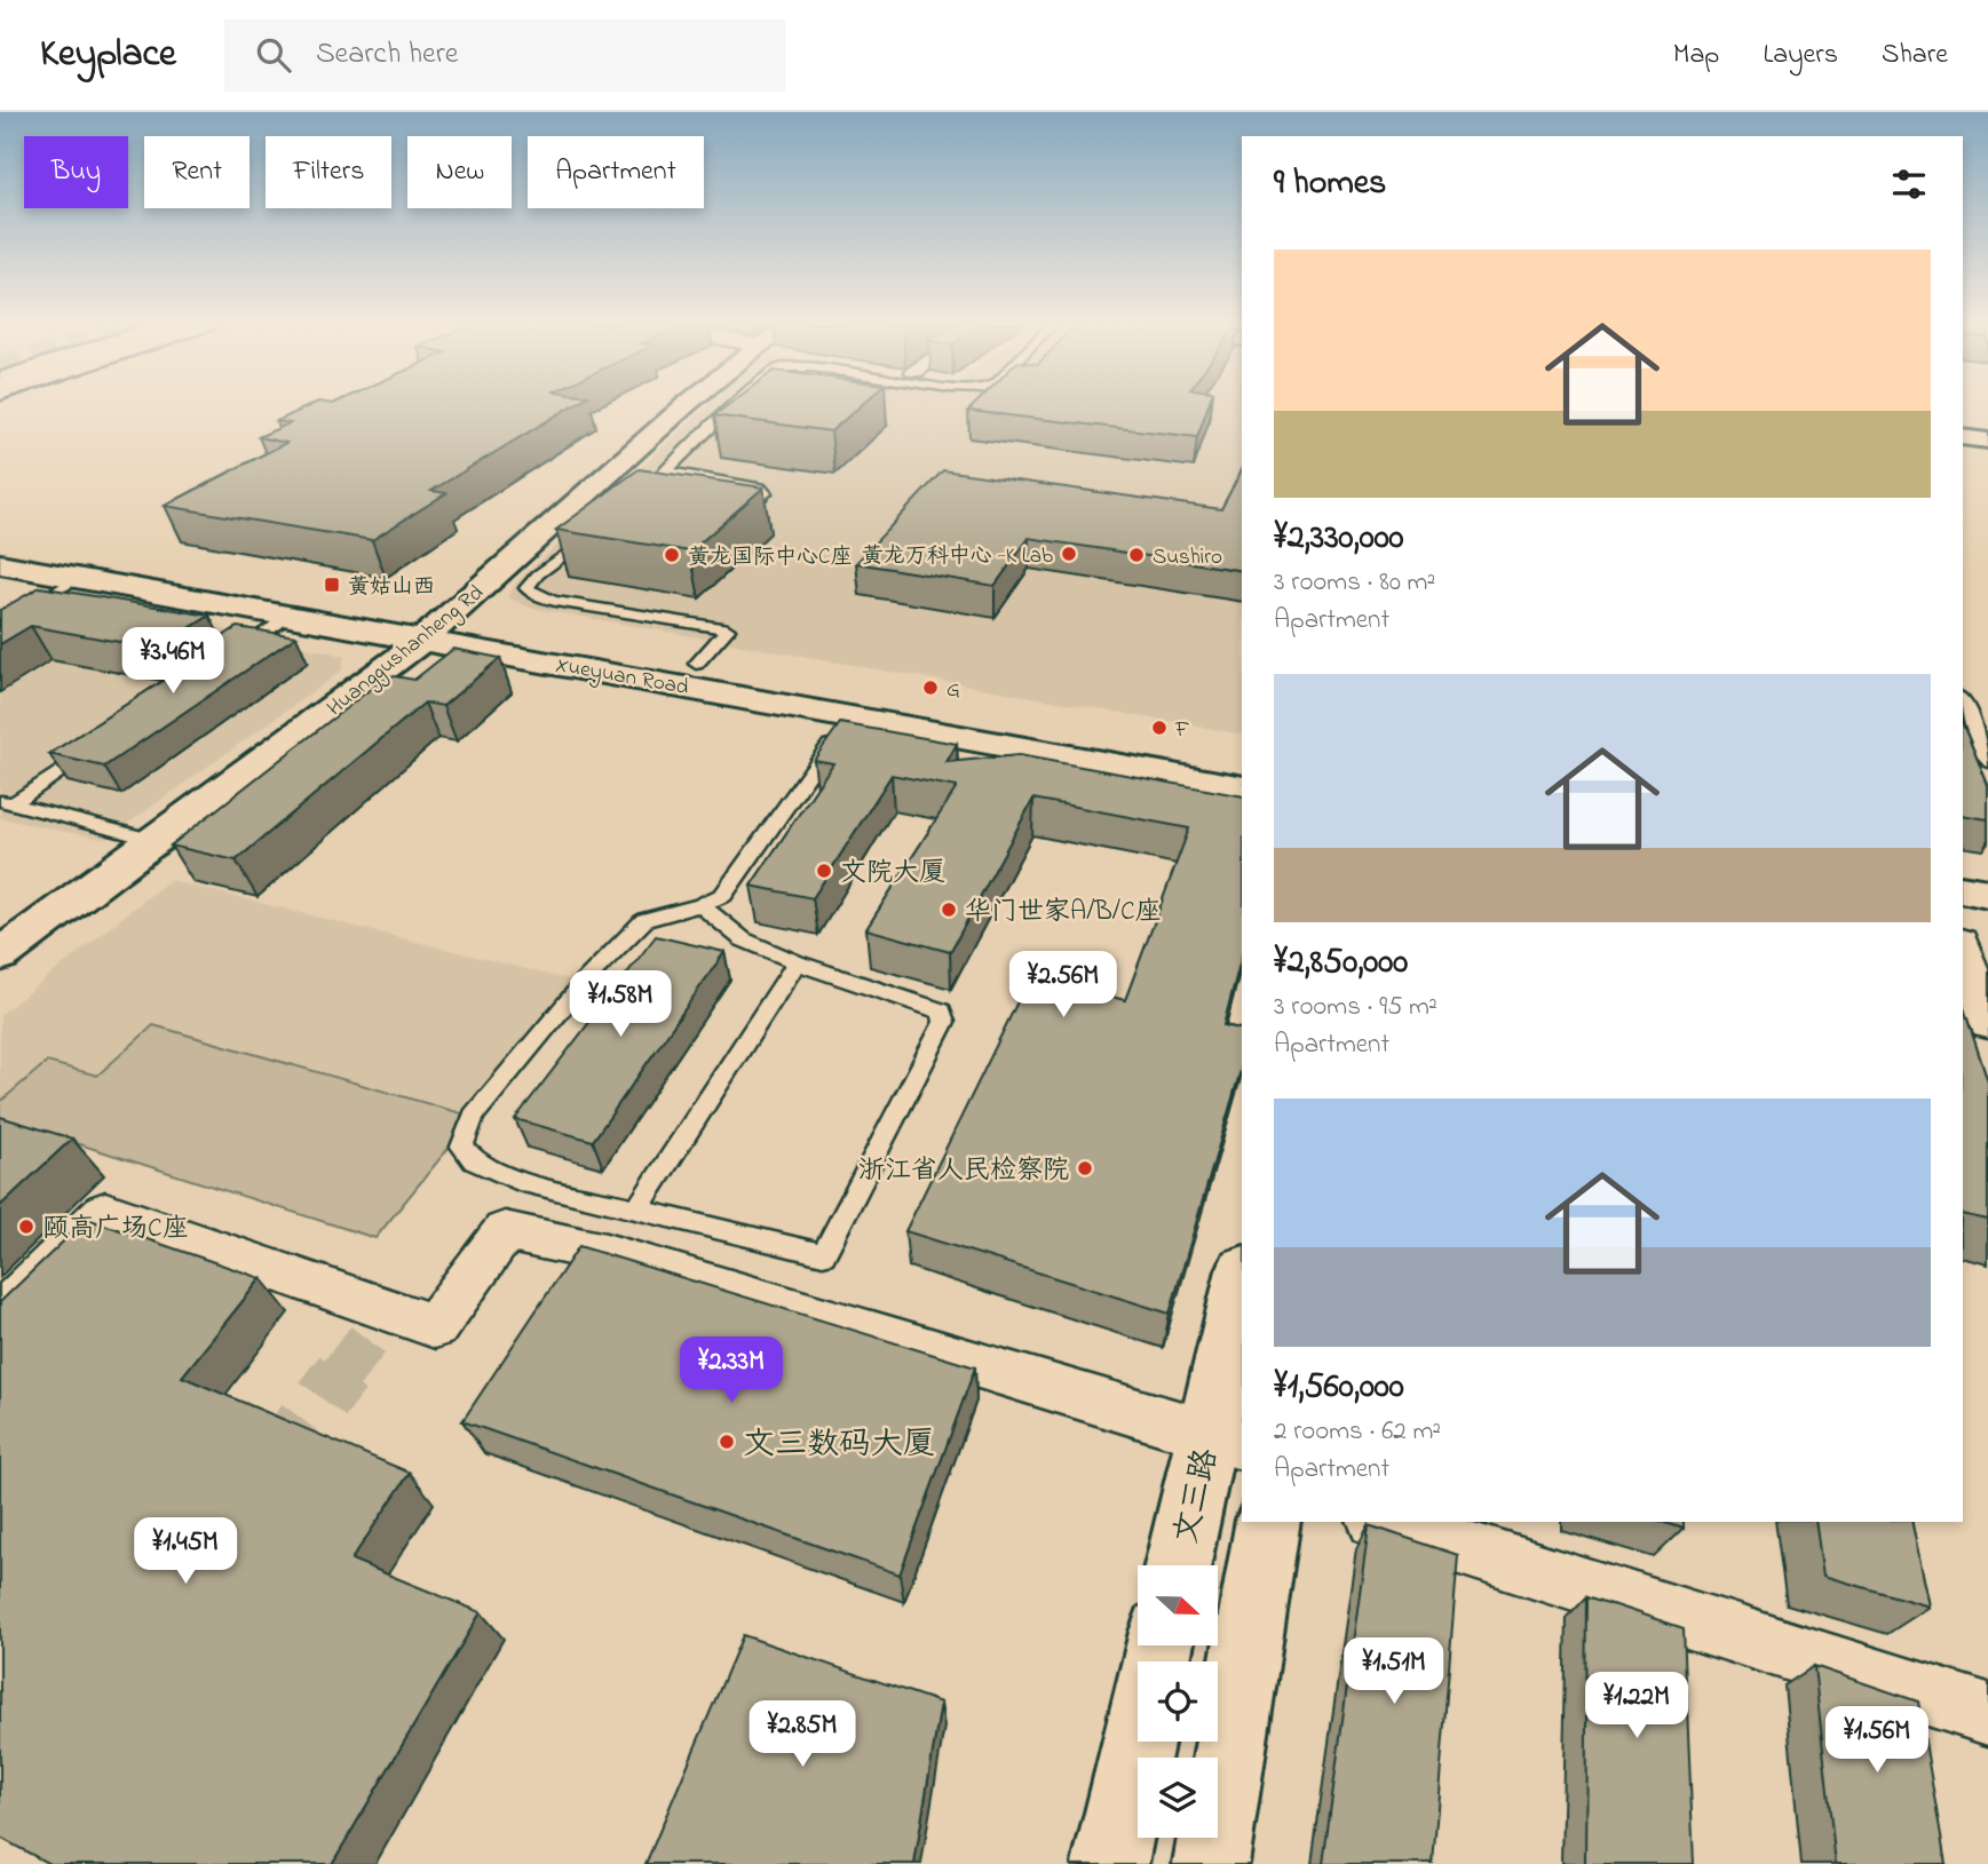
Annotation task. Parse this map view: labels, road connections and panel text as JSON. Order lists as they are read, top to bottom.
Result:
{
  "streets": {
    "main road": ["Huanggushanheng Rd", "Xueyuan Road", "文三路"]
  },
  "crossings": [
    ["Huanggushanheng Rd", "Xueyuan Road"]
  ],
  "places": {
    "other": [
      "黄龙万科中心 -K Lab",
      "黄龙国际中心C座",
      "Sushiro",
      "G",
      "F",
      "文院大厦",
      "华门世家A/B/C座",
      "浙江省人民检察院",
      "颐高广场C座",
      "文三数码大厦"
    ],
    "transit": ["黄姑山西"]
  },
  "north": "right",
  "page": {
    "header": "Keyplace",
    "search": "Search here",
    "nav": ["Map", "Layers", "Share"],
    "chip": [
      "Buy",
      "Rent",
      "Filters",
      "New",
      "Apartment"
    ],
    "heading": "9 homes",
    "list": [
      {
        "name": "¥2,330,000",
        "note": "3 rooms · 80 m² · Apartment"
      },
      {
        "name": "¥2,850,000",
        "note": "3 rooms · 95 m² · Apartment"
      },
      {
        "name": "¥1,560,000",
        "note": "2 rooms · 62 m² · Apartment"
      }
    ],
    "price": [
      "¥3.46M",
      "¥2.56M",
      "¥1.58M",
      "¥2.33M",
      "¥1.45M",
      "¥1.51M",
      "¥1.22M",
      "¥2.85M",
      "¥1.56M"
    ]
  }
}
